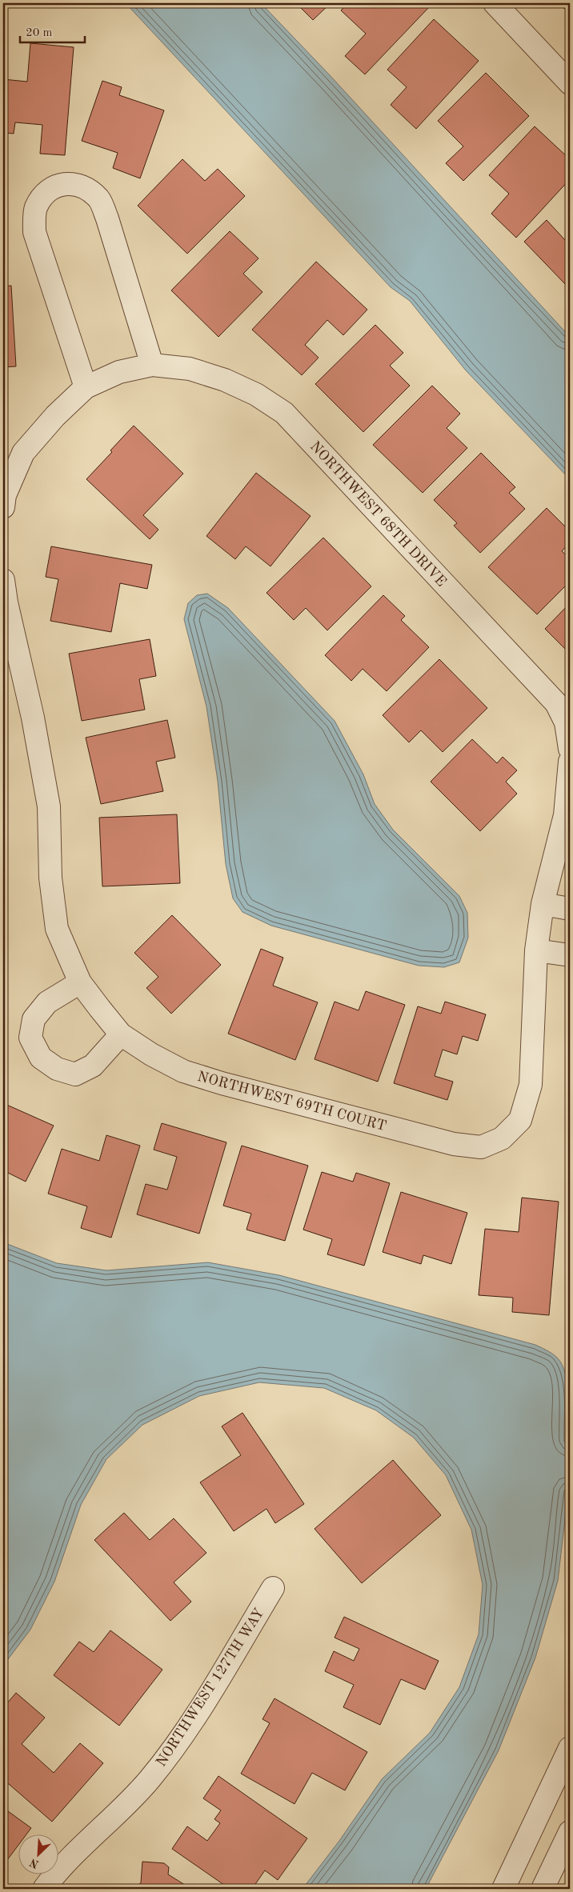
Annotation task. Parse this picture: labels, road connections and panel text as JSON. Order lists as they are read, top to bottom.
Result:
{
  "streets": {
    "street": ["NORTHWEST 68TH DRIVE", "NORTHWEST 69TH COURT", "NORTHWEST 127TH WAY"]
  },
  "scale_bar": "20 m",
  "north": "bottom left"
}
